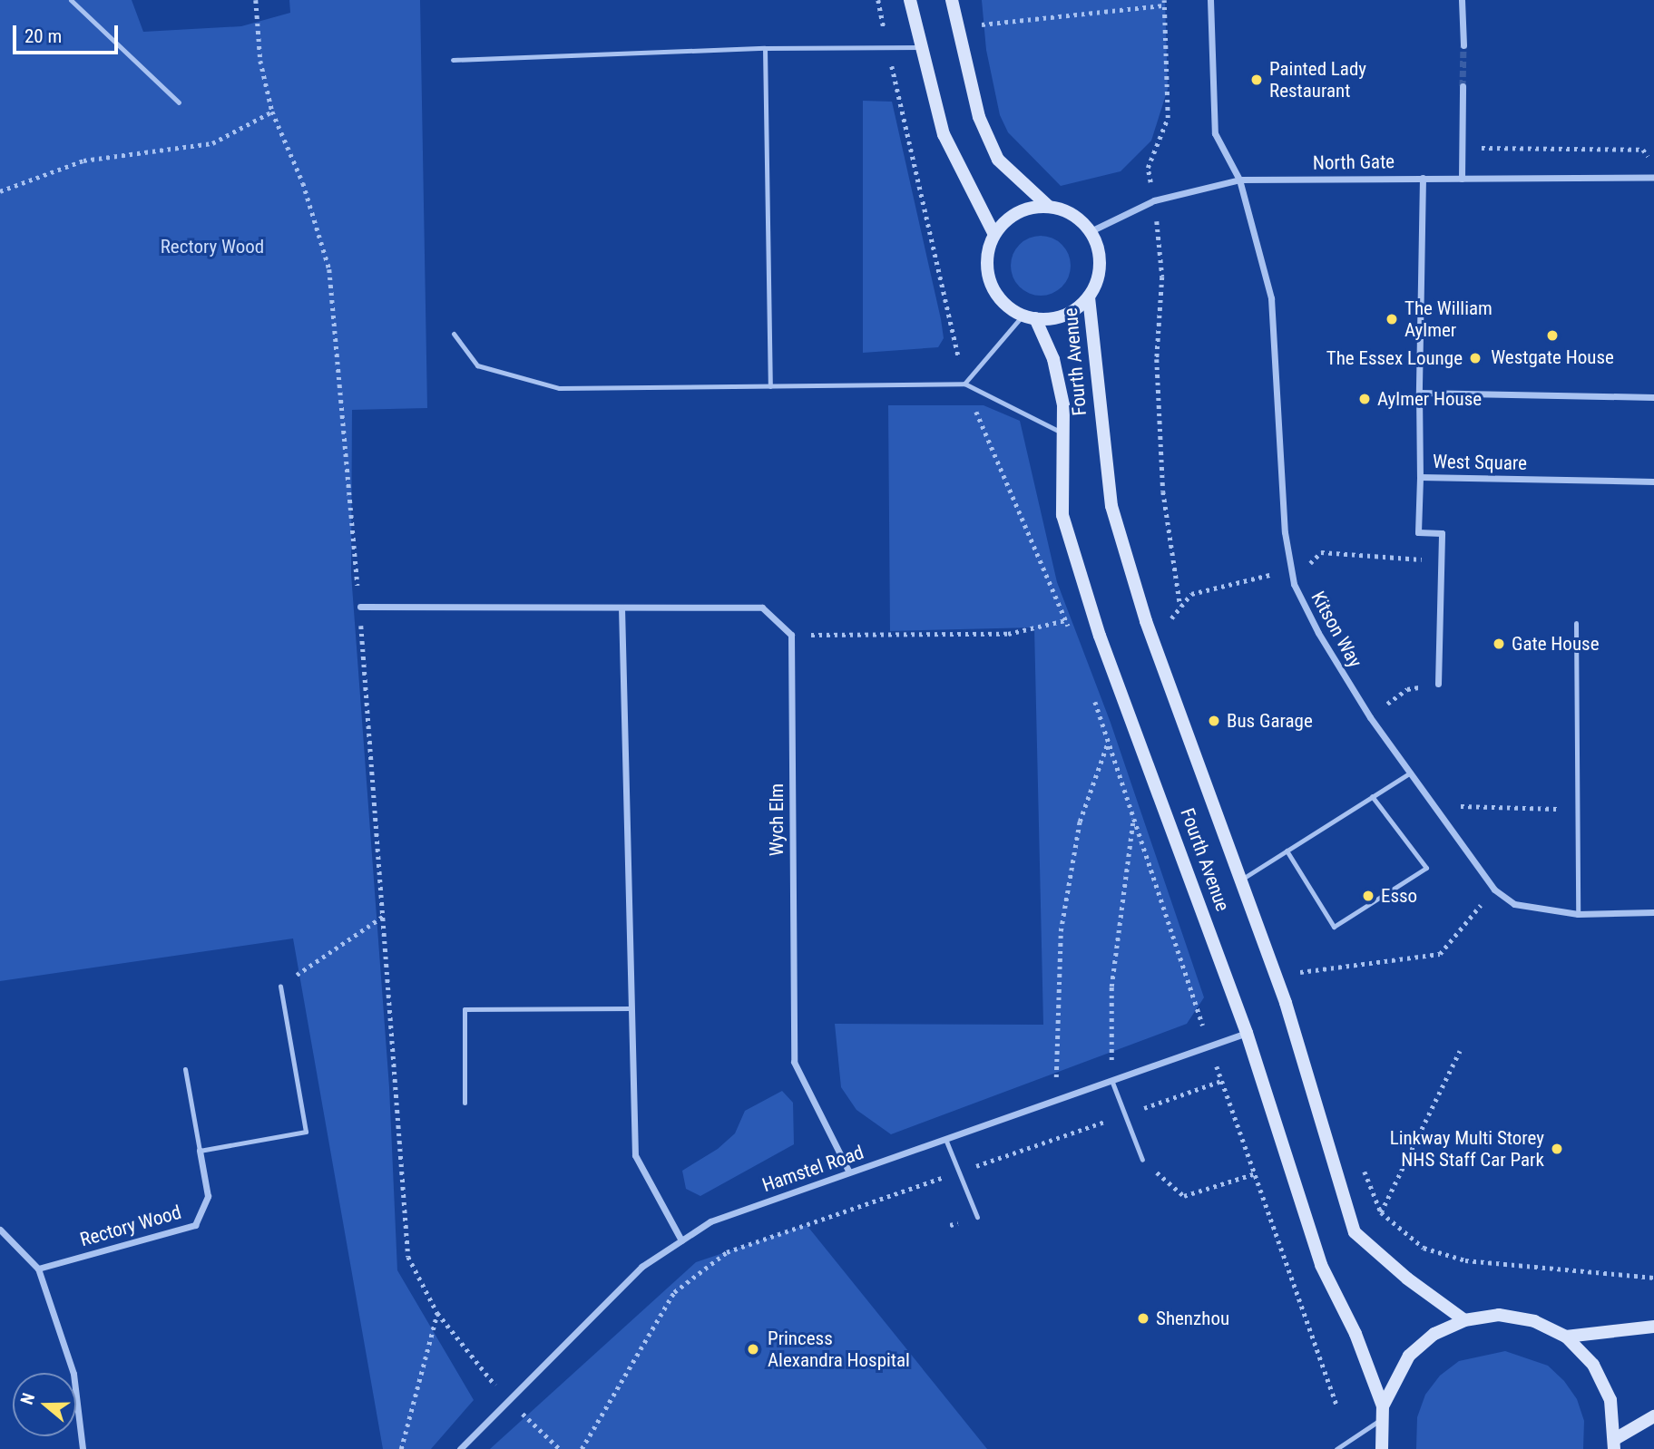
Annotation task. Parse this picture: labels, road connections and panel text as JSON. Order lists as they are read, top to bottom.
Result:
{
  "streets": {
    "street": [
      "North Gate",
      "Fourth Avenue",
      "West Square",
      "Kitson Way",
      "Wych Elm",
      "Hamstel Road",
      "Rectory Wood"
    ]
  },
  "crossings": [
    ["North Gate", "Fourth Avenue"],
    ["North Gate", "Kitson Way"],
    ["Fourth Avenue", "Hamstel Road"],
    ["Wych Elm", "Hamstel Road"]
  ],
  "parks": ["Rectory Wood"],
  "places": [
    "Painted Lady Restaurant",
    "The William Aylmer",
    "Westgate House",
    "The Essex Lounge",
    "Aylmer House",
    "Gate House",
    "Bus Garage",
    "Esso",
    "Linkway Multi Storey NHS Staff Car Park",
    "Shenzhou",
    "Princess Alexandra Hospital"
  ],
  "scale_bar": "20 m",
  "north": "left"
}
